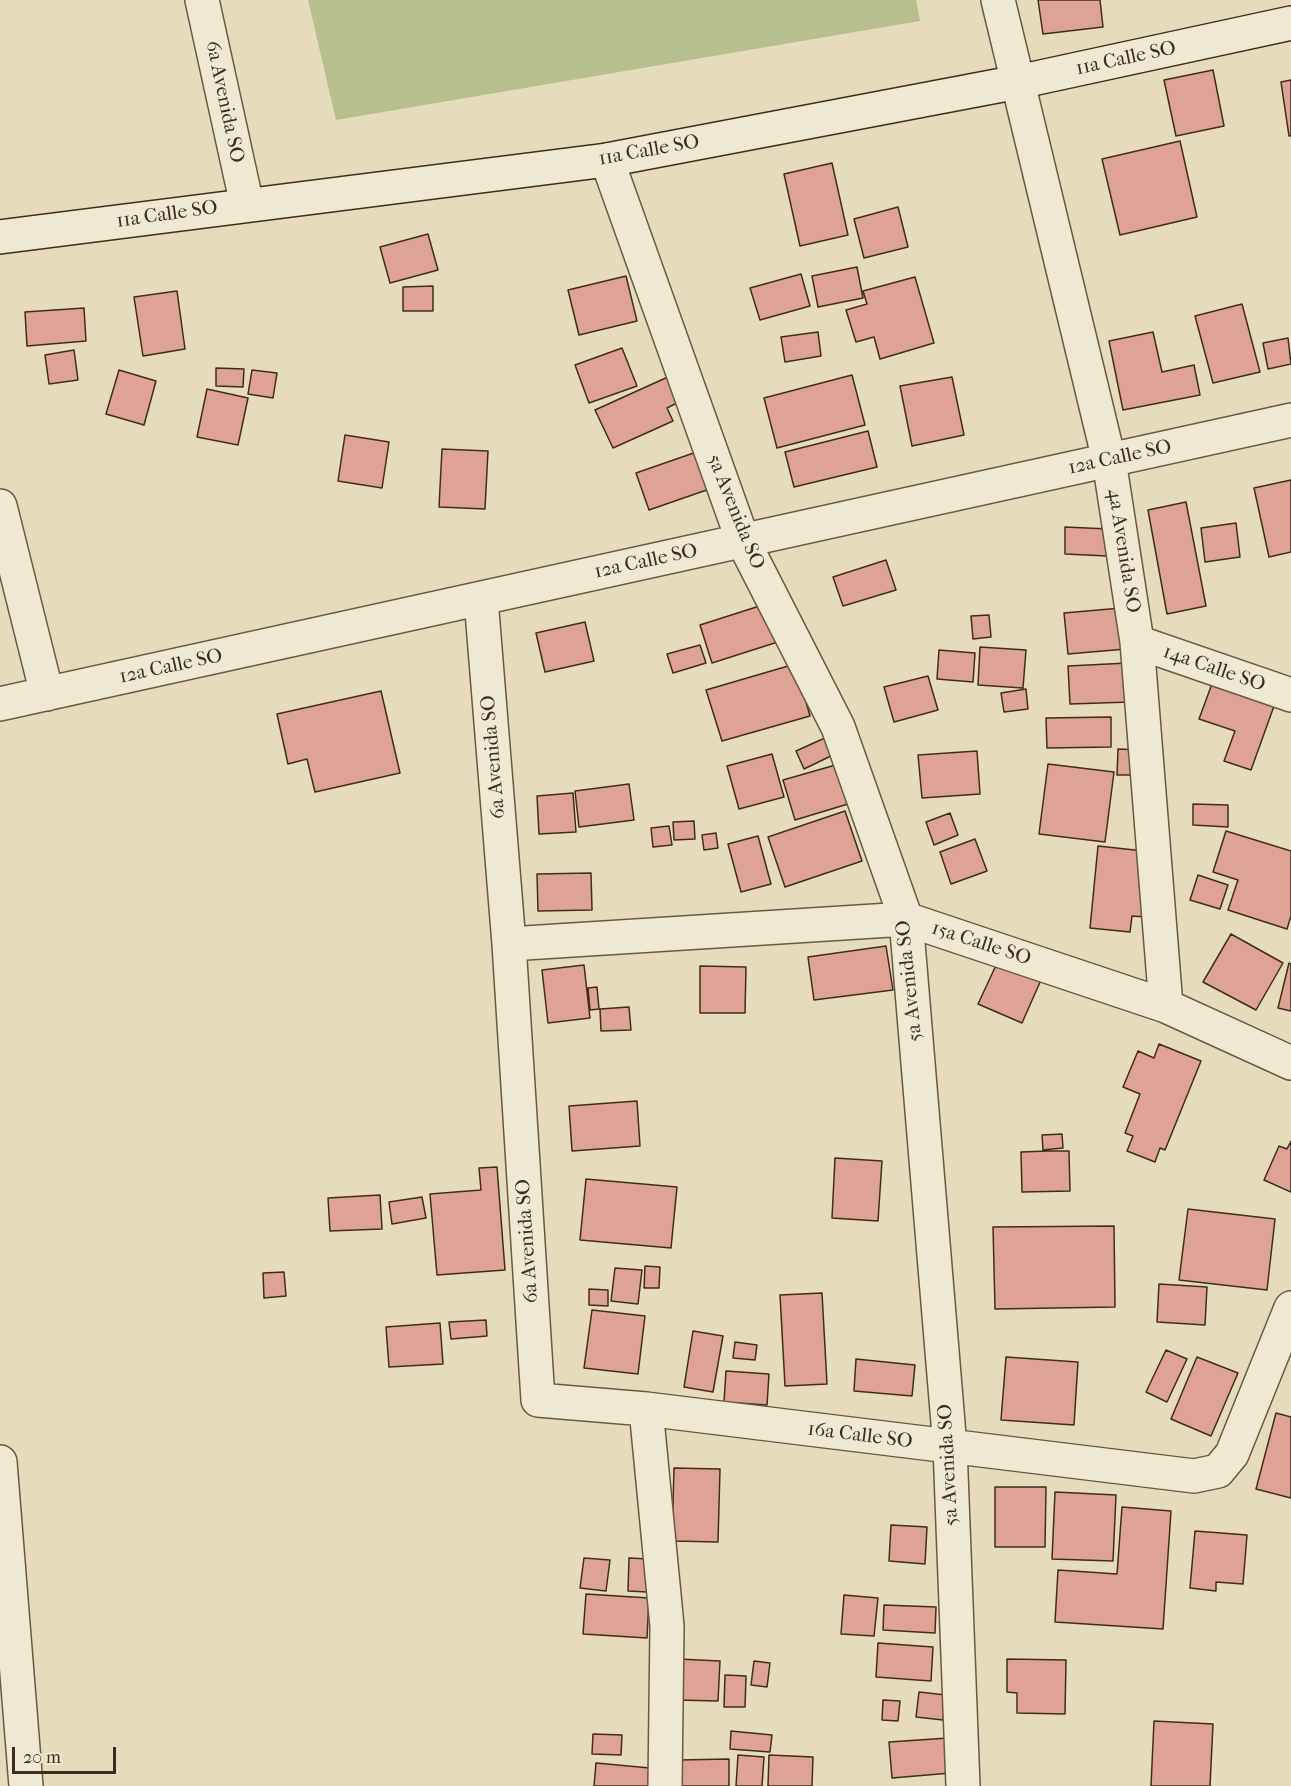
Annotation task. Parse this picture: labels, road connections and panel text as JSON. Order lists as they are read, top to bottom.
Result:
{
  "streets": {
    "street": [
      "11a Calle SO",
      "6a Avenida SO",
      "12a Calle SO",
      "5a Avenida SO",
      "4a Avenida SO",
      "14a Calle SO",
      "15a Calle SO",
      "16a Calle SO"
    ]
  },
  "crossings": [
    ["11a Calle SO", "6a Avenida SO"],
    ["11a Calle SO", "5a Avenida SO"],
    ["11a Calle SO", "4a Avenida SO"],
    ["6a Avenida SO", "12a Calle SO"],
    ["6a Avenida SO", "15a Calle SO"],
    ["6a Avenida SO", "16a Calle SO"],
    ["12a Calle SO", "5a Avenida SO"],
    ["12a Calle SO", "4a Avenida SO"],
    ["5a Avenida SO", "15a Calle SO"],
    ["5a Avenida SO", "16a Calle SO"],
    ["4a Avenida SO", "14a Calle SO"],
    ["4a Avenida SO", "15a Calle SO"]
  ],
  "scale_bar": "20 m"
}
